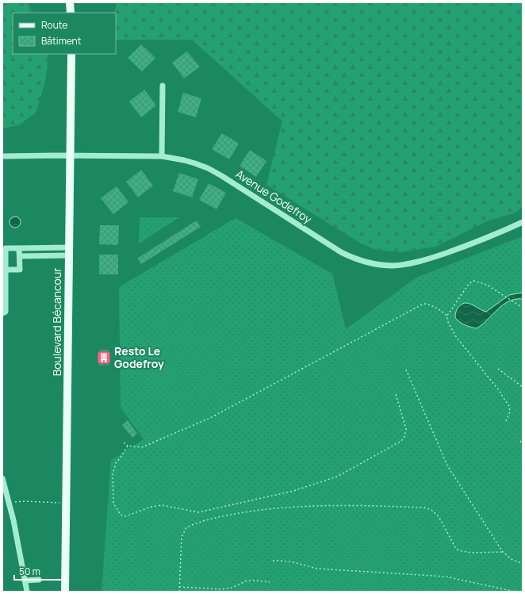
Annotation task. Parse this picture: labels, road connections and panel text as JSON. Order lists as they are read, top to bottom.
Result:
{
  "streets": {
    "main road": ["Boulevard Bécancour"],
    "street": ["Avenue Godefroy"]
  },
  "crossings": [
    ["Avenue Godefroy", "Boulevard Bécancour"]
  ],
  "places": {
    "building": ["Resto Le Godefroy"]
  },
  "legend": ["Route", "Bâtiment"],
  "scale_bar": "50 m"
}
